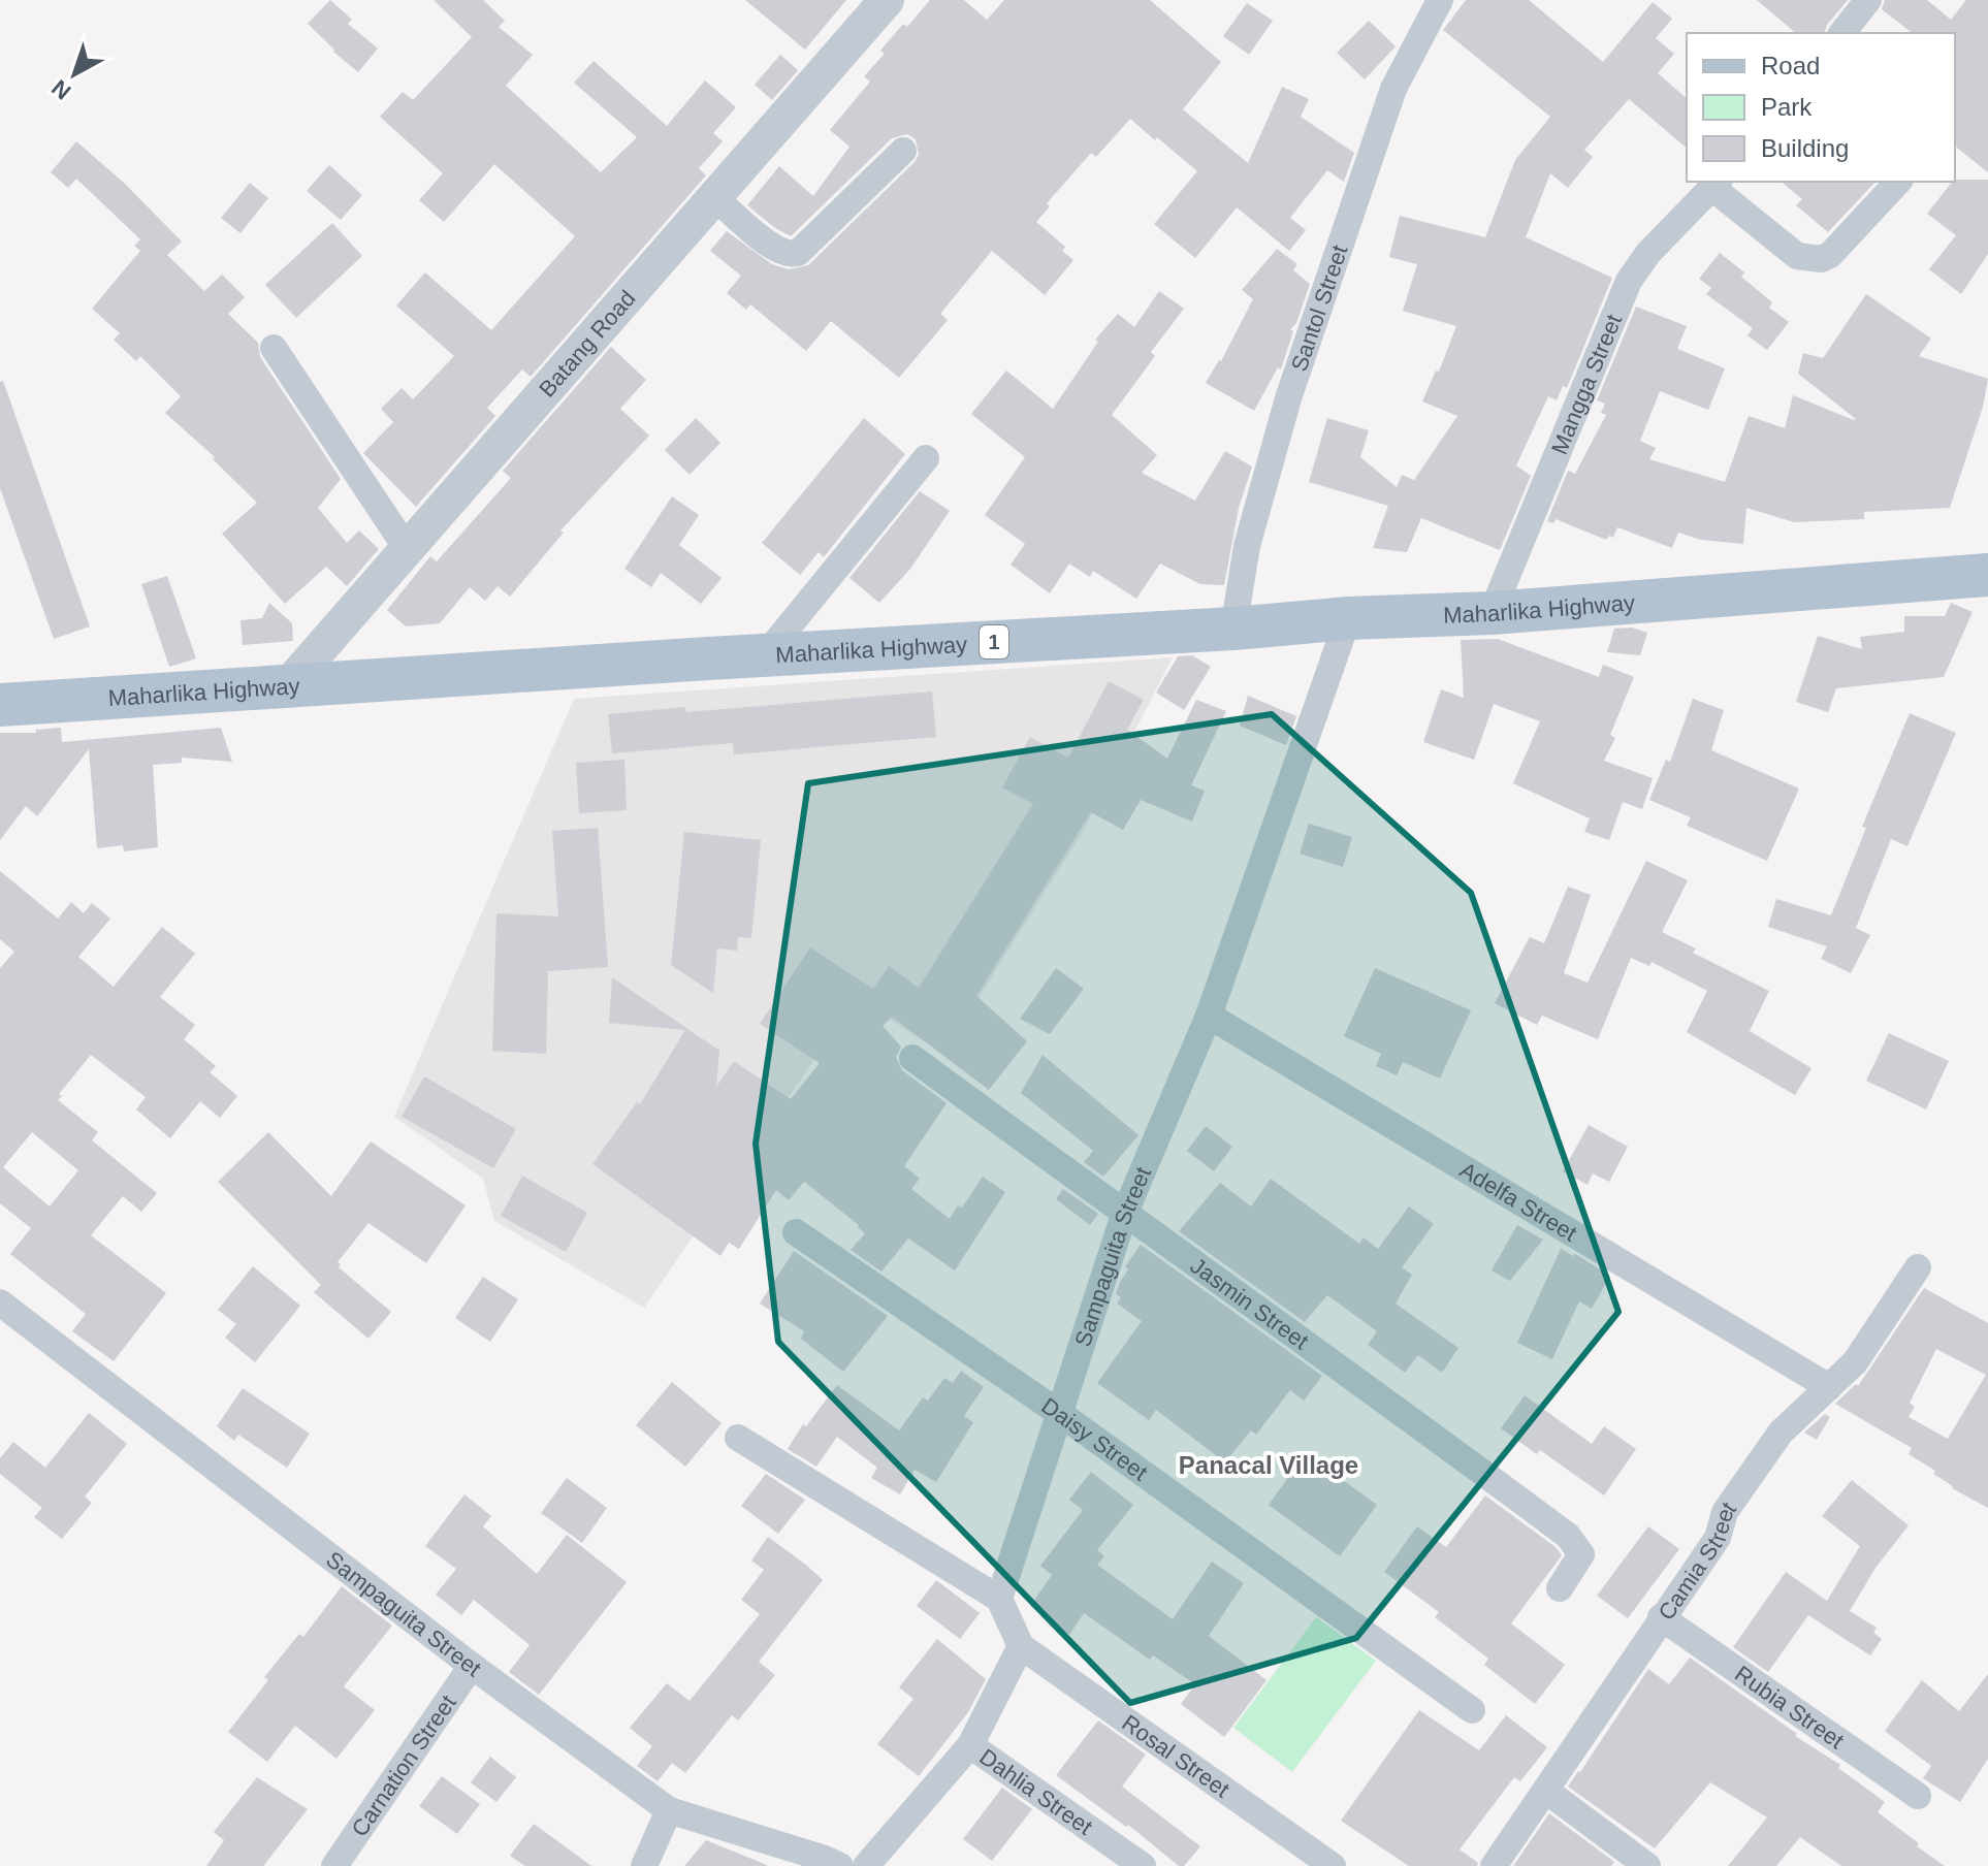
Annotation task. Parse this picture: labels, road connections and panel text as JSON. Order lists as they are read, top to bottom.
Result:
{
  "streets": {
    "main road": ["Maharlika Highway", "1"],
    "street": [
      "Santol Street",
      "Batang Road",
      "Mangga Street",
      "Adelfa Street",
      "Sampaguita Street",
      "Jasmin Street",
      "Daisy Street",
      "Camia Street",
      "Rubia Street",
      "Rosal Street",
      "Carnation Street",
      "Dahlia Street"
    ]
  },
  "crossings": [
    ["Santol Street", "Maharlika Highway"],
    ["Batang Road", "Maharlika Highway"],
    ["Mangga Street", "Maharlika Highway"],
    ["Maharlika Highway", "Sampaguita Street"],
    ["Adelfa Street", "Sampaguita Street"],
    ["Adelfa Street", "Camia Street"],
    ["Sampaguita Street", "Jasmin Street"],
    ["Sampaguita Street", "Daisy Street"],
    ["Sampaguita Street", "Carnation Street"],
    ["Camia Street", "Rubia Street"]
  ],
  "districts": ["Panacal Village"],
  "legend": ["Road", "Park", "Building"],
  "north": "bottom left"
}
